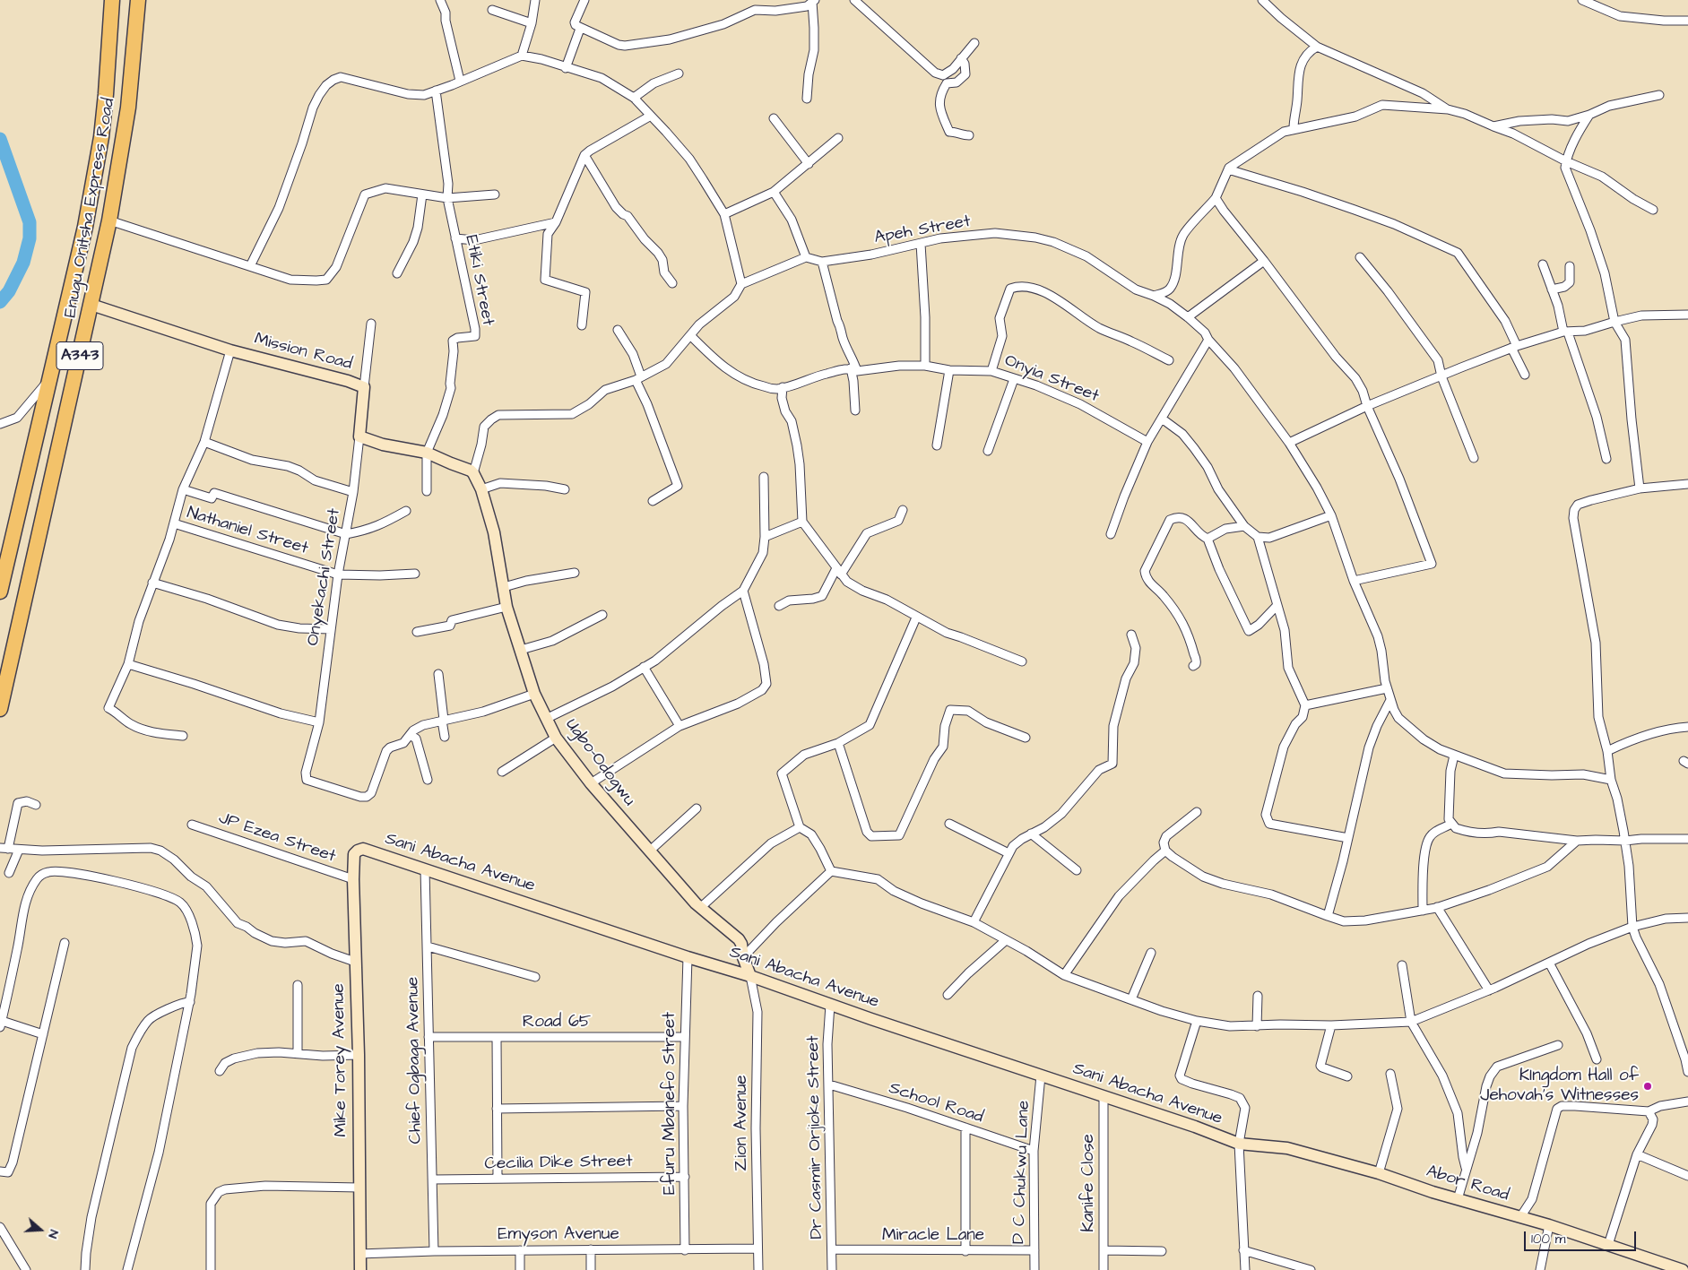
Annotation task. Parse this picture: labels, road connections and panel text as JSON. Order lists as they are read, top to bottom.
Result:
{
  "streets": {
    "highway": ["Enugu Onitsha Express Road", "A343"],
    "street": [
      "Apeh Street",
      "Etiki Street",
      "Mission Road",
      "Onyia Street",
      "Nathaniel Street",
      "Onyekachi Street",
      "Ugbo-Odogwu",
      "JP Ezea Street",
      "Sani Abacha Avenue",
      "Road 65",
      "Mike Torey Avenue",
      "Chief Ogbaga Avenue",
      "Efuru Mbanefo Street",
      "School Road",
      "Zion Avenue",
      "Dr Casmir Orjioke Street",
      "Cecilia Dike Street",
      "D C Chukwu Lane",
      "Kanife Close",
      "Abor Road",
      "Emyson Avenue",
      "Miracle Lane"
    ]
  },
  "crossings": [
    ["Enugu Onitsha Express Road", "Mission Road"],
    ["Mission Road", "Onyekachi Street"],
    ["Nathaniel Street", "Onyekachi Street"],
    ["Ugbo-Odogwu", "Sani Abacha Avenue"],
    ["Ugbo-Odogwu", "Zion Avenue"],
    ["JP Ezea Street", "Mike Torey Avenue"],
    ["Sani Abacha Avenue", "Mike Torey Avenue"],
    ["Sani Abacha Avenue", "Chief Ogbaga Avenue"],
    ["Sani Abacha Avenue", "Efuru Mbanefo Street"],
    ["Sani Abacha Avenue", "Zion Avenue"],
    ["Sani Abacha Avenue", "Dr Casmir Orjioke Street"],
    ["Sani Abacha Avenue", "D C Chukwu Lane"],
    ["Sani Abacha Avenue", "Kanife Close"],
    ["Sani Abacha Avenue", "Abor Road"],
    ["Road 65", "Chief Ogbaga Avenue"],
    ["Road 65", "Efuru Mbanefo Street"],
    ["Mike Torey Avenue", "Emyson Avenue"],
    ["Chief Ogbaga Avenue", "Cecilia Dike Street"],
    ["Chief Ogbaga Avenue", "Emyson Avenue"],
    ["Efuru Mbanefo Street", "Cecilia Dike Street"],
    ["Efuru Mbanefo Street", "Emyson Avenue"],
    ["School Road", "Dr Casmir Orjioke Street"],
    ["School Road", "D C Chukwu Lane"],
    ["Zion Avenue", "Emyson Avenue"],
    ["Dr Casmir Orjioke Street", "Miracle Lane"],
    ["D C Chukwu Lane", "Miracle Lane"]
  ],
  "places": ["KIngdom Hall of Jehovah's Witnesses"],
  "scale_bar": "100 m",
  "north": "right"
}
